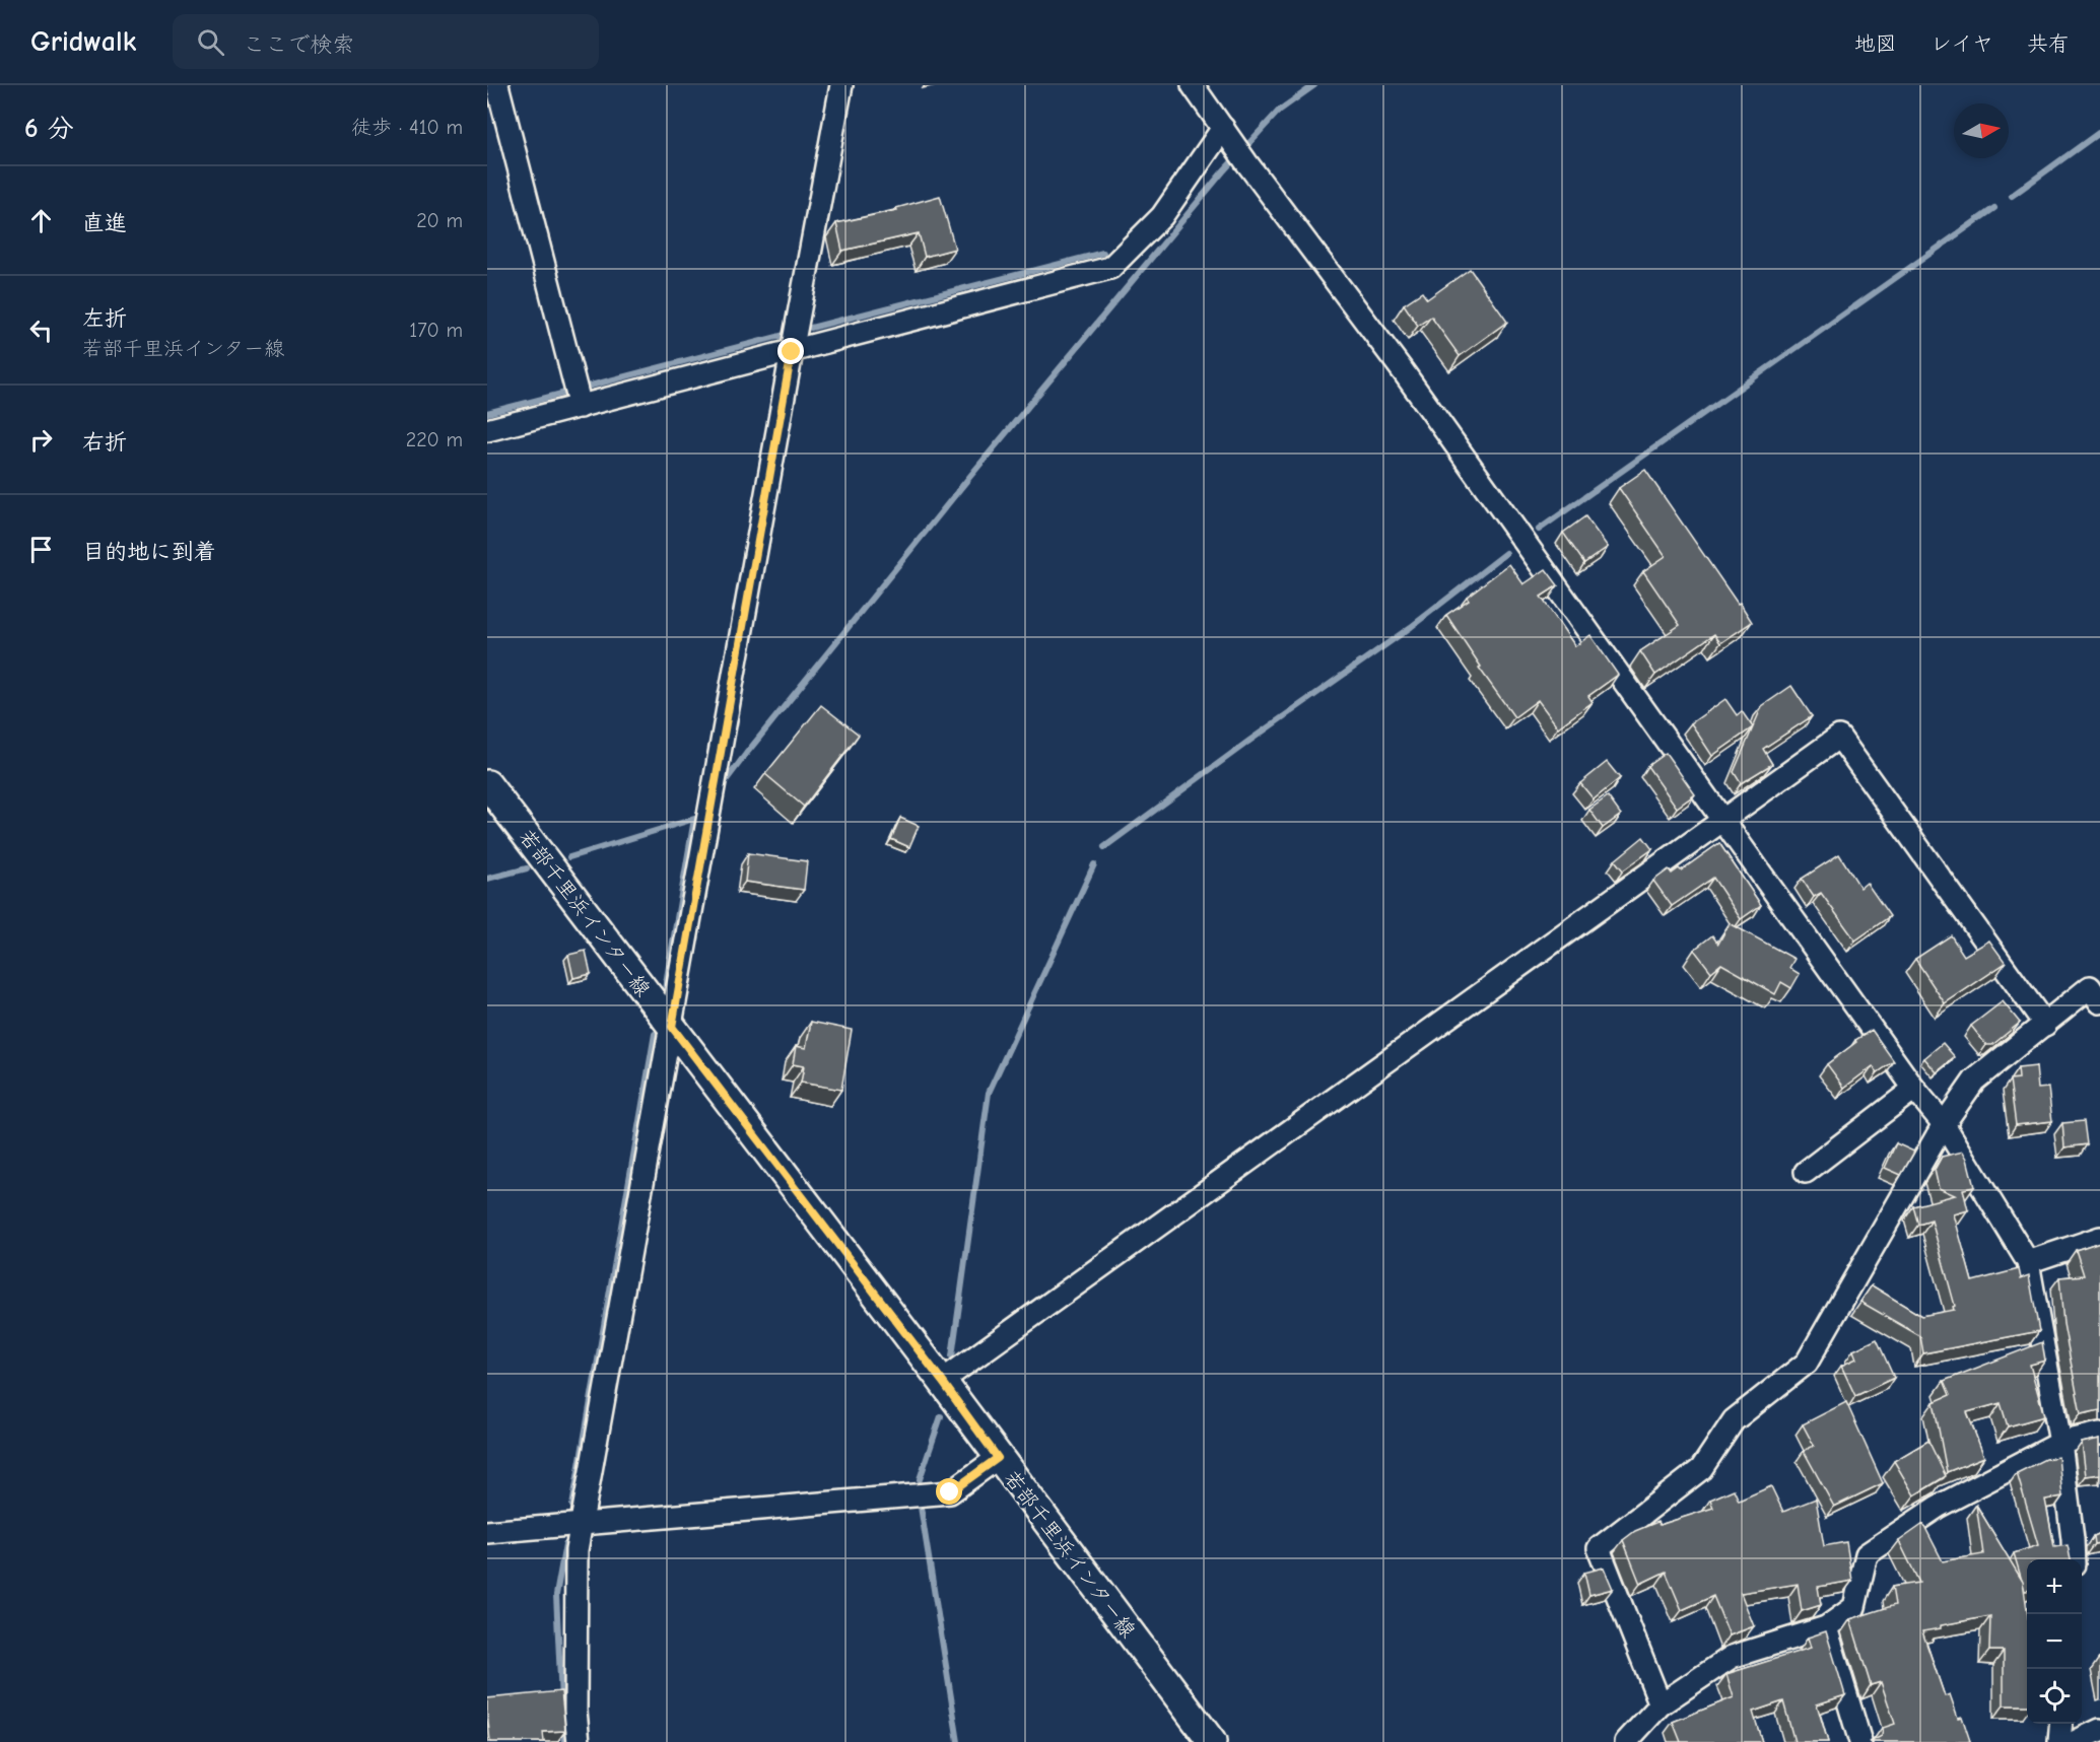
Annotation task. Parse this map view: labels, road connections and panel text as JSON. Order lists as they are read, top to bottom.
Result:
{
  "streets": {
    "main road": ["若部千里浜インター線"]
  },
  "north": "right",
  "page": {
    "header": "Gridwalk",
    "search": "ここで検索",
    "nav": ["地図", "レイヤ", "共有"],
    "heading": ["6 分", "徒歩 · 410 m"],
    "list": [
      ["直進", "20 m"],
      ["左折", "若部千里浜インター線", "170 m"],
      ["右折", "220 m"],
      "目的地に到着"
    ],
    "map_buttons": ["+", "−"]
  }
}
